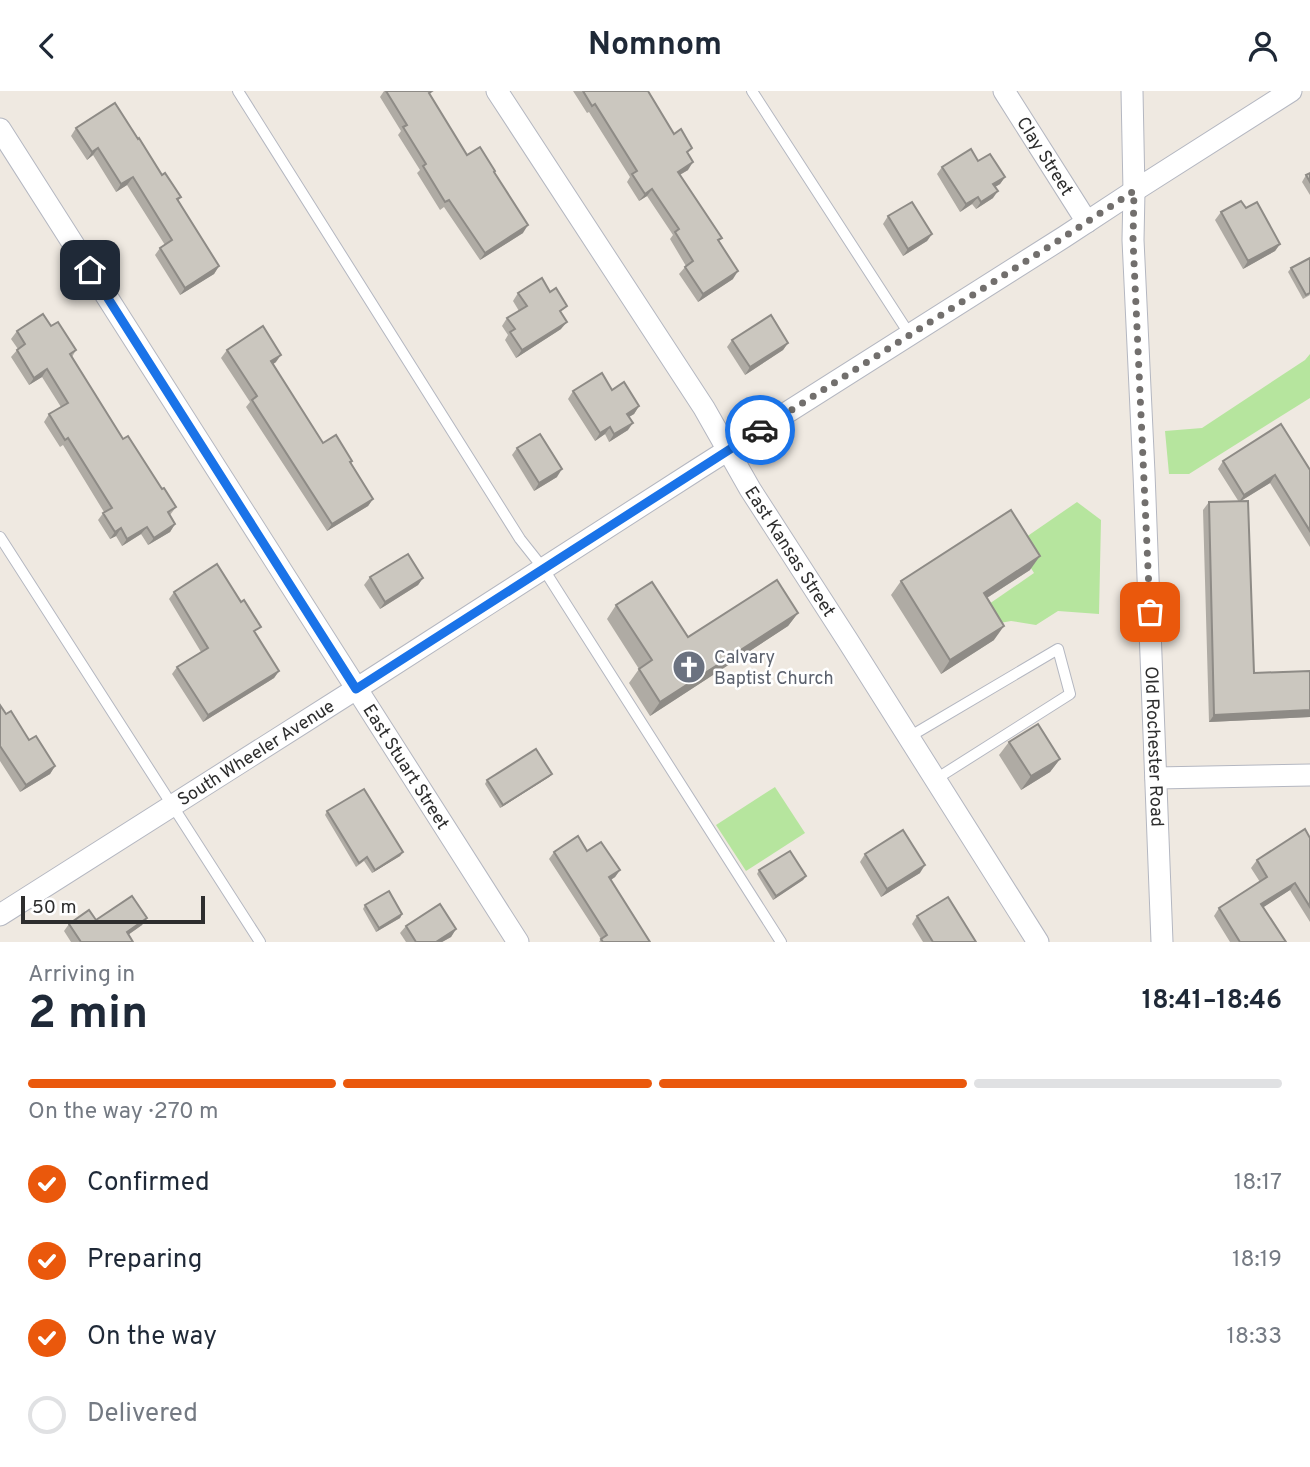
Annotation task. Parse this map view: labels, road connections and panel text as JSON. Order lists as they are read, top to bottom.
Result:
{
  "streets": {
    "street": [
      "Clay Street",
      "East Kansas Street",
      "Old Rochester Road",
      "South Wheeler Avenue",
      "East Stuart Street"
    ]
  },
  "crossings": [
    ["Clay Street", "South Wheeler Avenue"],
    ["East Kansas Street", "South Wheeler Avenue"],
    ["Old Rochester Road", "South Wheeler Avenue"],
    ["South Wheeler Avenue", "East Stuart Street"]
  ],
  "places": {
    "church": ["Calvary Baptist Church"]
  },
  "scale_bar": "50 m",
  "page": {
    "header": "Nomnom",
    "scale": "50 m",
    "heading": ["2 min", "Arriving in", "18:41–18:46"],
    "bar": "On the way · 270 m",
    "list": [
      ["Confirmed", "18:17"],
      ["Preparing", "18:19"],
      ["On the way", "18:33"],
      "Delivered"
    ]
  }
}
